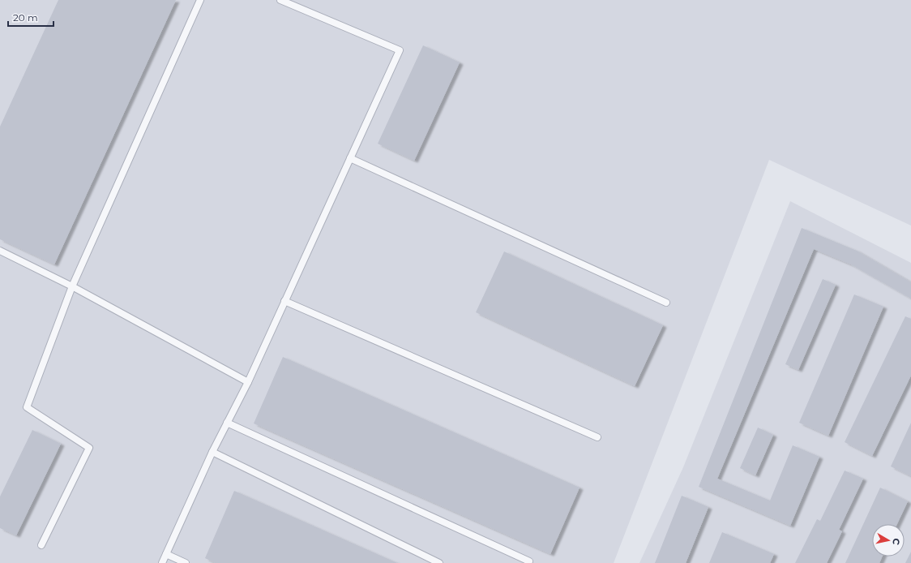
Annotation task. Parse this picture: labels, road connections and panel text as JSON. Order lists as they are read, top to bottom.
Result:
{
  "scale_bar": "20 m",
  "north": "right"
}
